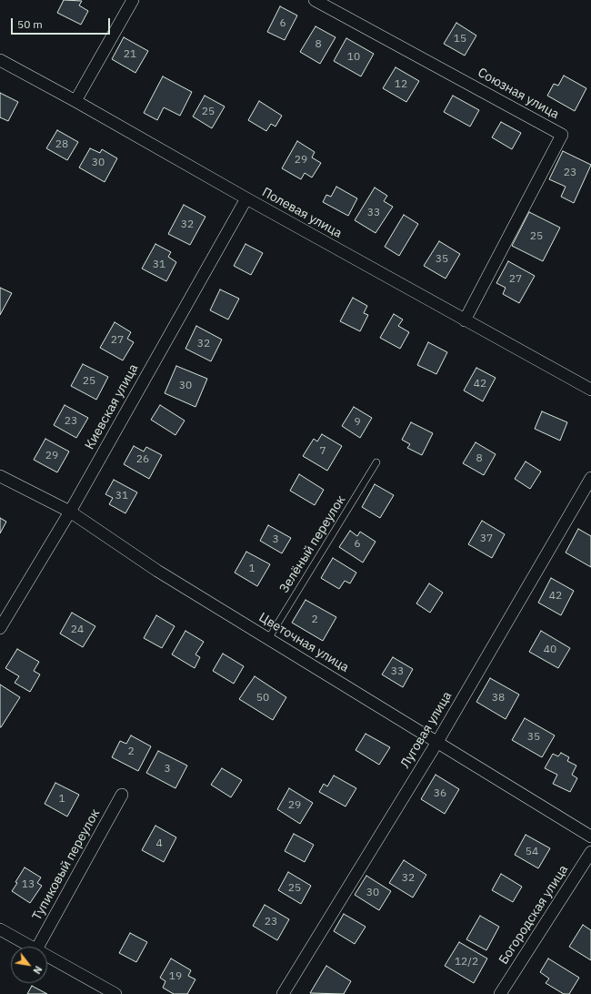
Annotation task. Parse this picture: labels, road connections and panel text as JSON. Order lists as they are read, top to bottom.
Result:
{
  "streets": {
    "street": [
      "Союзная улица",
      "Полевая улица",
      "Киевская улица",
      "Цветочная улица",
      "Луговая улица",
      "Тупиковый переулок",
      "Богородская улица"
    ],
    "lane": ["Зелёный переулок"]
  },
  "crossings": [
    ["Союзная улица", "Полевая улица"],
    ["Полевая улица", "Киевская улица"],
    ["Киевская улица", "Цветочная улица"],
    ["Зелёный переулок", "Цветочная улица"],
    ["Цветочная улица", "Луговая улица"]
  ],
  "house_numbers": [
    "6",
    "15",
    "8",
    "21",
    "10",
    "12",
    "25",
    "28",
    "29",
    "30",
    "23",
    "33",
    "32",
    "25",
    "35",
    "31",
    "27",
    "27",
    "32",
    "25",
    "42",
    "30",
    "23",
    "9",
    "7",
    "29",
    "8",
    "26",
    "31",
    "37",
    "3",
    "6",
    "1",
    "42",
    "2",
    "24",
    "40",
    "33",
    "50",
    "38",
    "35",
    "2",
    "3",
    "36",
    "1",
    "29",
    "4",
    "54",
    "32",
    "13",
    "25",
    "30",
    "23",
    "12/2",
    "19"
  ],
  "scale_bar": "50 m",
  "north": "bottom right"
}
